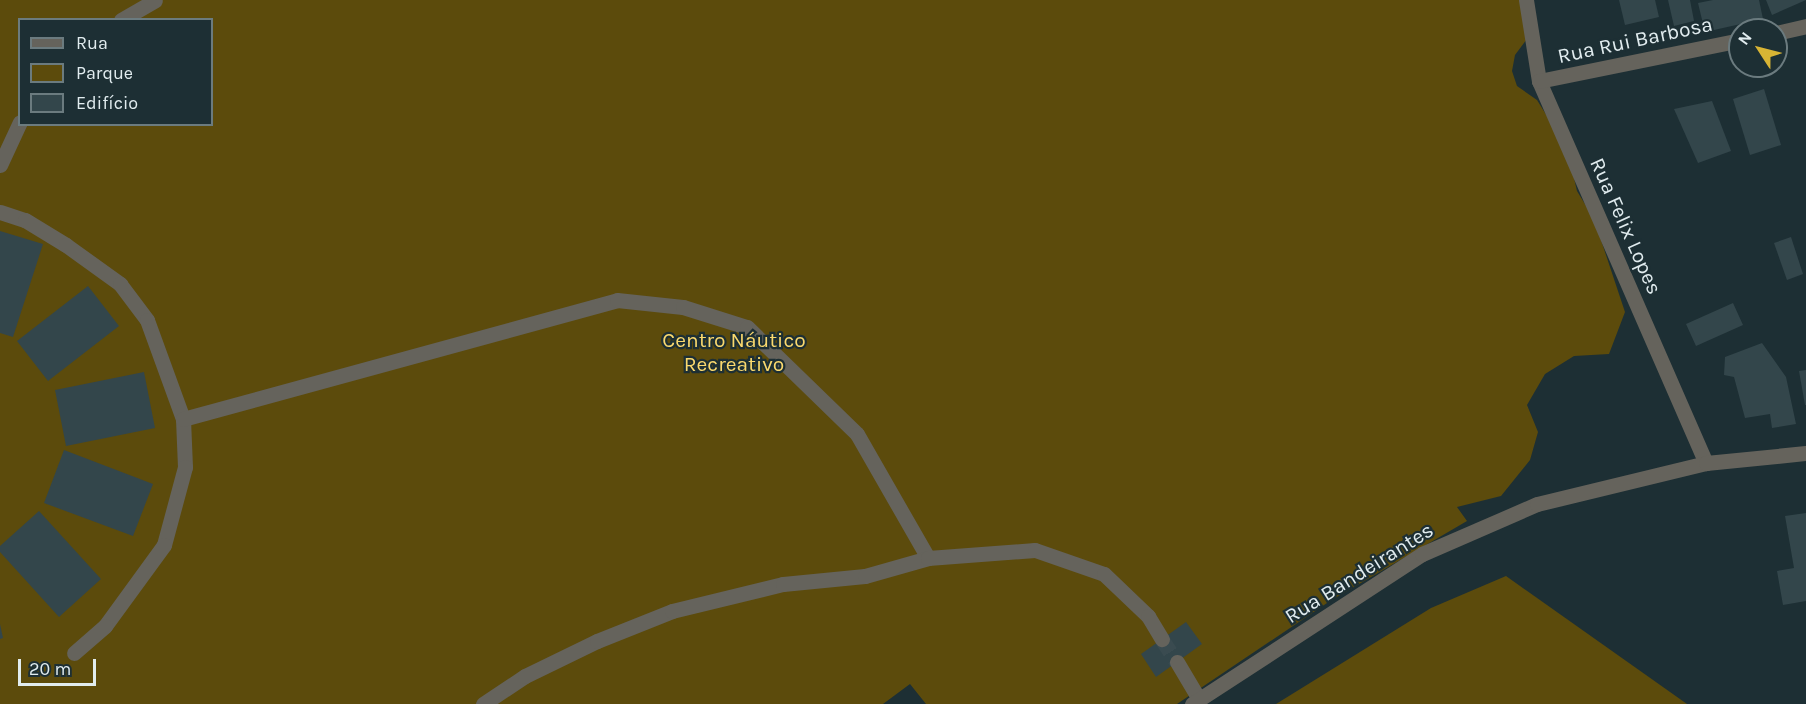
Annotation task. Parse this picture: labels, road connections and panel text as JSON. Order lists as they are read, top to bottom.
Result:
{
  "streets": {
    "street": ["Rua Rui Barbosa", "Rua Felix Lopes", "Rua Bandeirantes"]
  },
  "crossings": [
    ["Rua Rui Barbosa", "Rua Felix Lopes"],
    ["Rua Felix Lopes", "Rua Bandeirantes"]
  ],
  "parks": ["Centro Náutico Recreativo"],
  "legend": ["Rua", "Parque", "Edifício"],
  "scale_bar": "20 m",
  "north": "top left"
}
